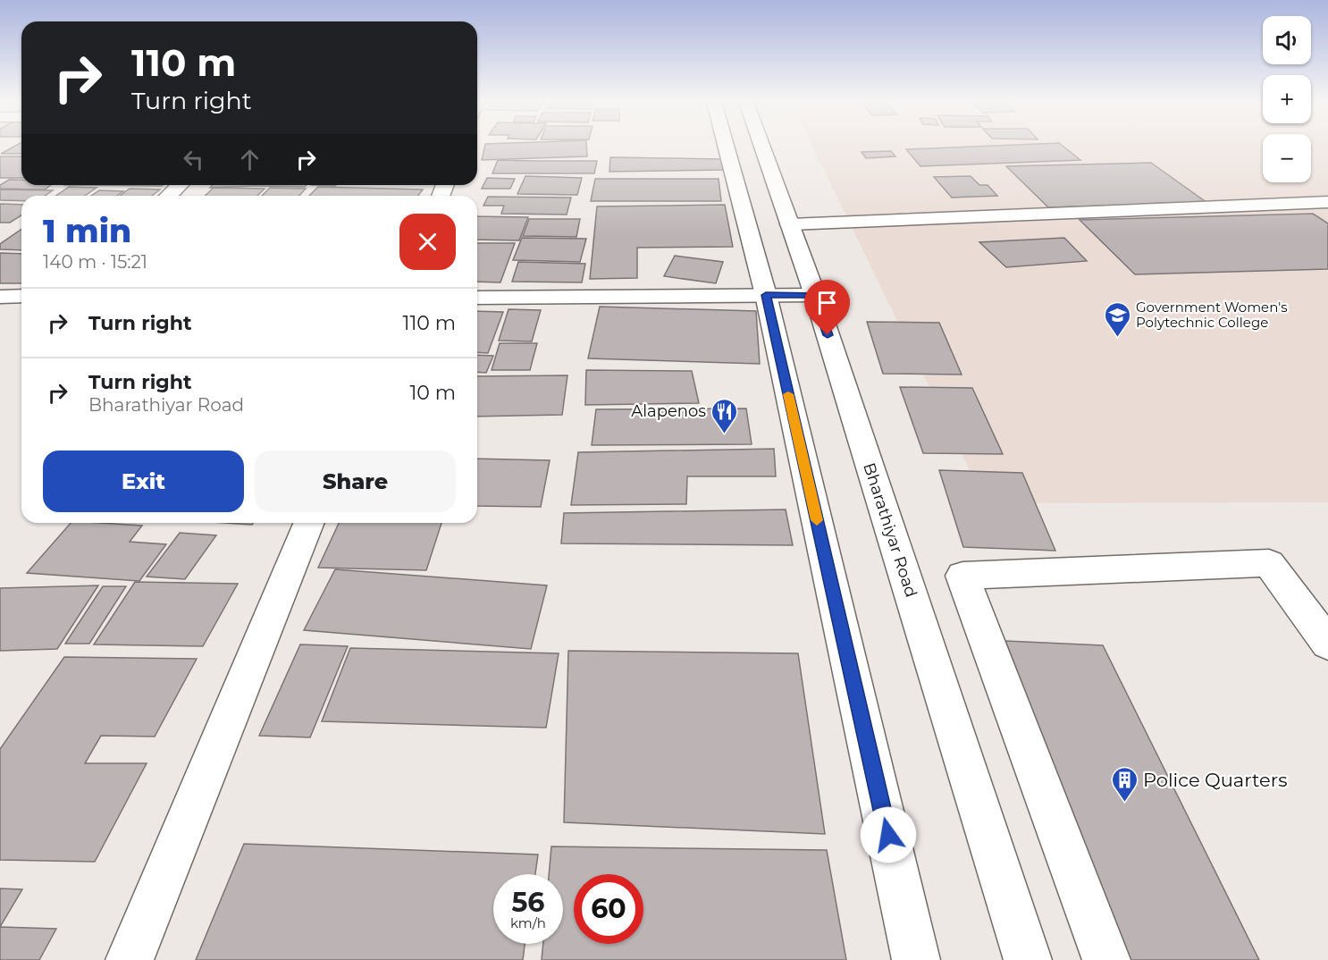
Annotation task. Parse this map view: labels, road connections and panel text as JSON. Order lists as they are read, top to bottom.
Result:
{
  "streets": {
    "main road": ["Bharathiyar Road"]
  },
  "places": {
    "school or university": ["Government Women's Polytechnic College"],
    "restaurant": ["Alapenos"],
    "building": ["Police Quarters"]
  },
  "page": {
    "map_buttons": ["+", "−"],
    "turn": ["110 m", "Turn right"],
    "heading": ["1 min", "140 m · 15:21"],
    "list": [
      {
        "name": "Turn right",
        "value": "110 m"
      },
      {
        "name": "Turn right",
        "note": "Bharathiyar Road",
        "value": "10 m"
      }
    ],
    "buttons": ["Exit", "Share"],
    "speed": "56 km/h",
    "limit": "60"
  }
}
